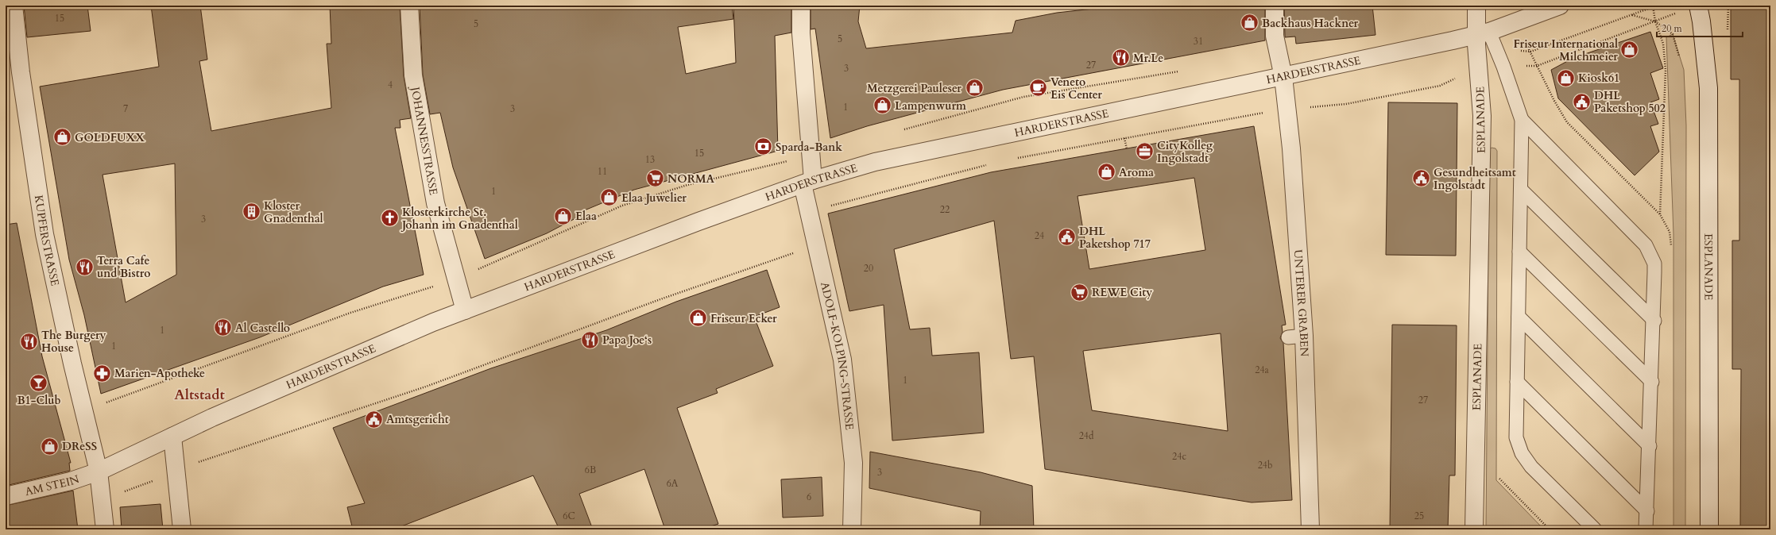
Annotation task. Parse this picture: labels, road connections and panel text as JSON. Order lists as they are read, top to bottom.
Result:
{
  "streets": {
    "street": [
      "HARDERSTRASSE",
      "ESPLANADE",
      "JOHANNESSTRASSE",
      "KUPFERSTRASSE",
      "UNTERER GRABEN",
      "ADOLF-KOLPING-STRASSE",
      "AM STEIN"
    ]
  },
  "crossings": [
    ["HARDERSTRASSE", "ESPLANADE"],
    ["HARDERSTRASSE", "JOHANNESSTRASSE"],
    ["HARDERSTRASSE", "KUPFERSTRASSE"],
    ["HARDERSTRASSE", "UNTERER GRABEN"],
    ["HARDERSTRASSE", "ADOLF-KOLPING-STRASSE"],
    ["HARDERSTRASSE", "AM STEIN"],
    ["KUPFERSTRASSE", "AM STEIN"]
  ],
  "districts": ["Altstadt"],
  "places": {
    "shop": [
      "Backhaus Hackner",
      "Friseur International Milchmeier",
      "Kiosk61",
      "Metzgerei Pauleser",
      "Lampenwurm",
      "GOLDFUXX",
      "Aroma",
      "Elaa Juwelier",
      "Elaa",
      "Friseur Ecker",
      "DReSS"
    ],
    "restaurant": [
      "Mr.Le",
      "Terra Cafe und Bistro",
      "Al Castello",
      "Papa Joe‘s",
      "The Burgery House"
    ],
    "cafe": ["Veneto Eis Center"],
    "public building": [
      "DHL Paketshop 502",
      "Gesundheitsamt Ingolstadt",
      "DHL Paketshop 717",
      "Amtsgericht"
    ],
    "bank": ["Sparda-Bank"],
    "office": ["CityKolleg Ingolstadt"],
    "supermarket": ["NORMA", "REWE City"],
    "building": ["Kloster Gnadenthal"],
    "church": ["Klosterkirche St. Johann im Gnadenthal"],
    "pharmacy": ["Marien-Apotheke"],
    "bar": ["B1-Club"]
  },
  "house_numbers": [
    "15",
    "5",
    "5",
    "31",
    "27",
    "3",
    "4",
    "1",
    "7",
    "3",
    "15",
    "13",
    "11",
    "1",
    "22",
    "3",
    "24",
    "20",
    "1",
    "1",
    "24a",
    "1",
    "27",
    "24d",
    "24c",
    "24b",
    "6B",
    "3",
    "6A",
    "6",
    "6C",
    "25"
  ],
  "scale_bar": "20 m"
}
